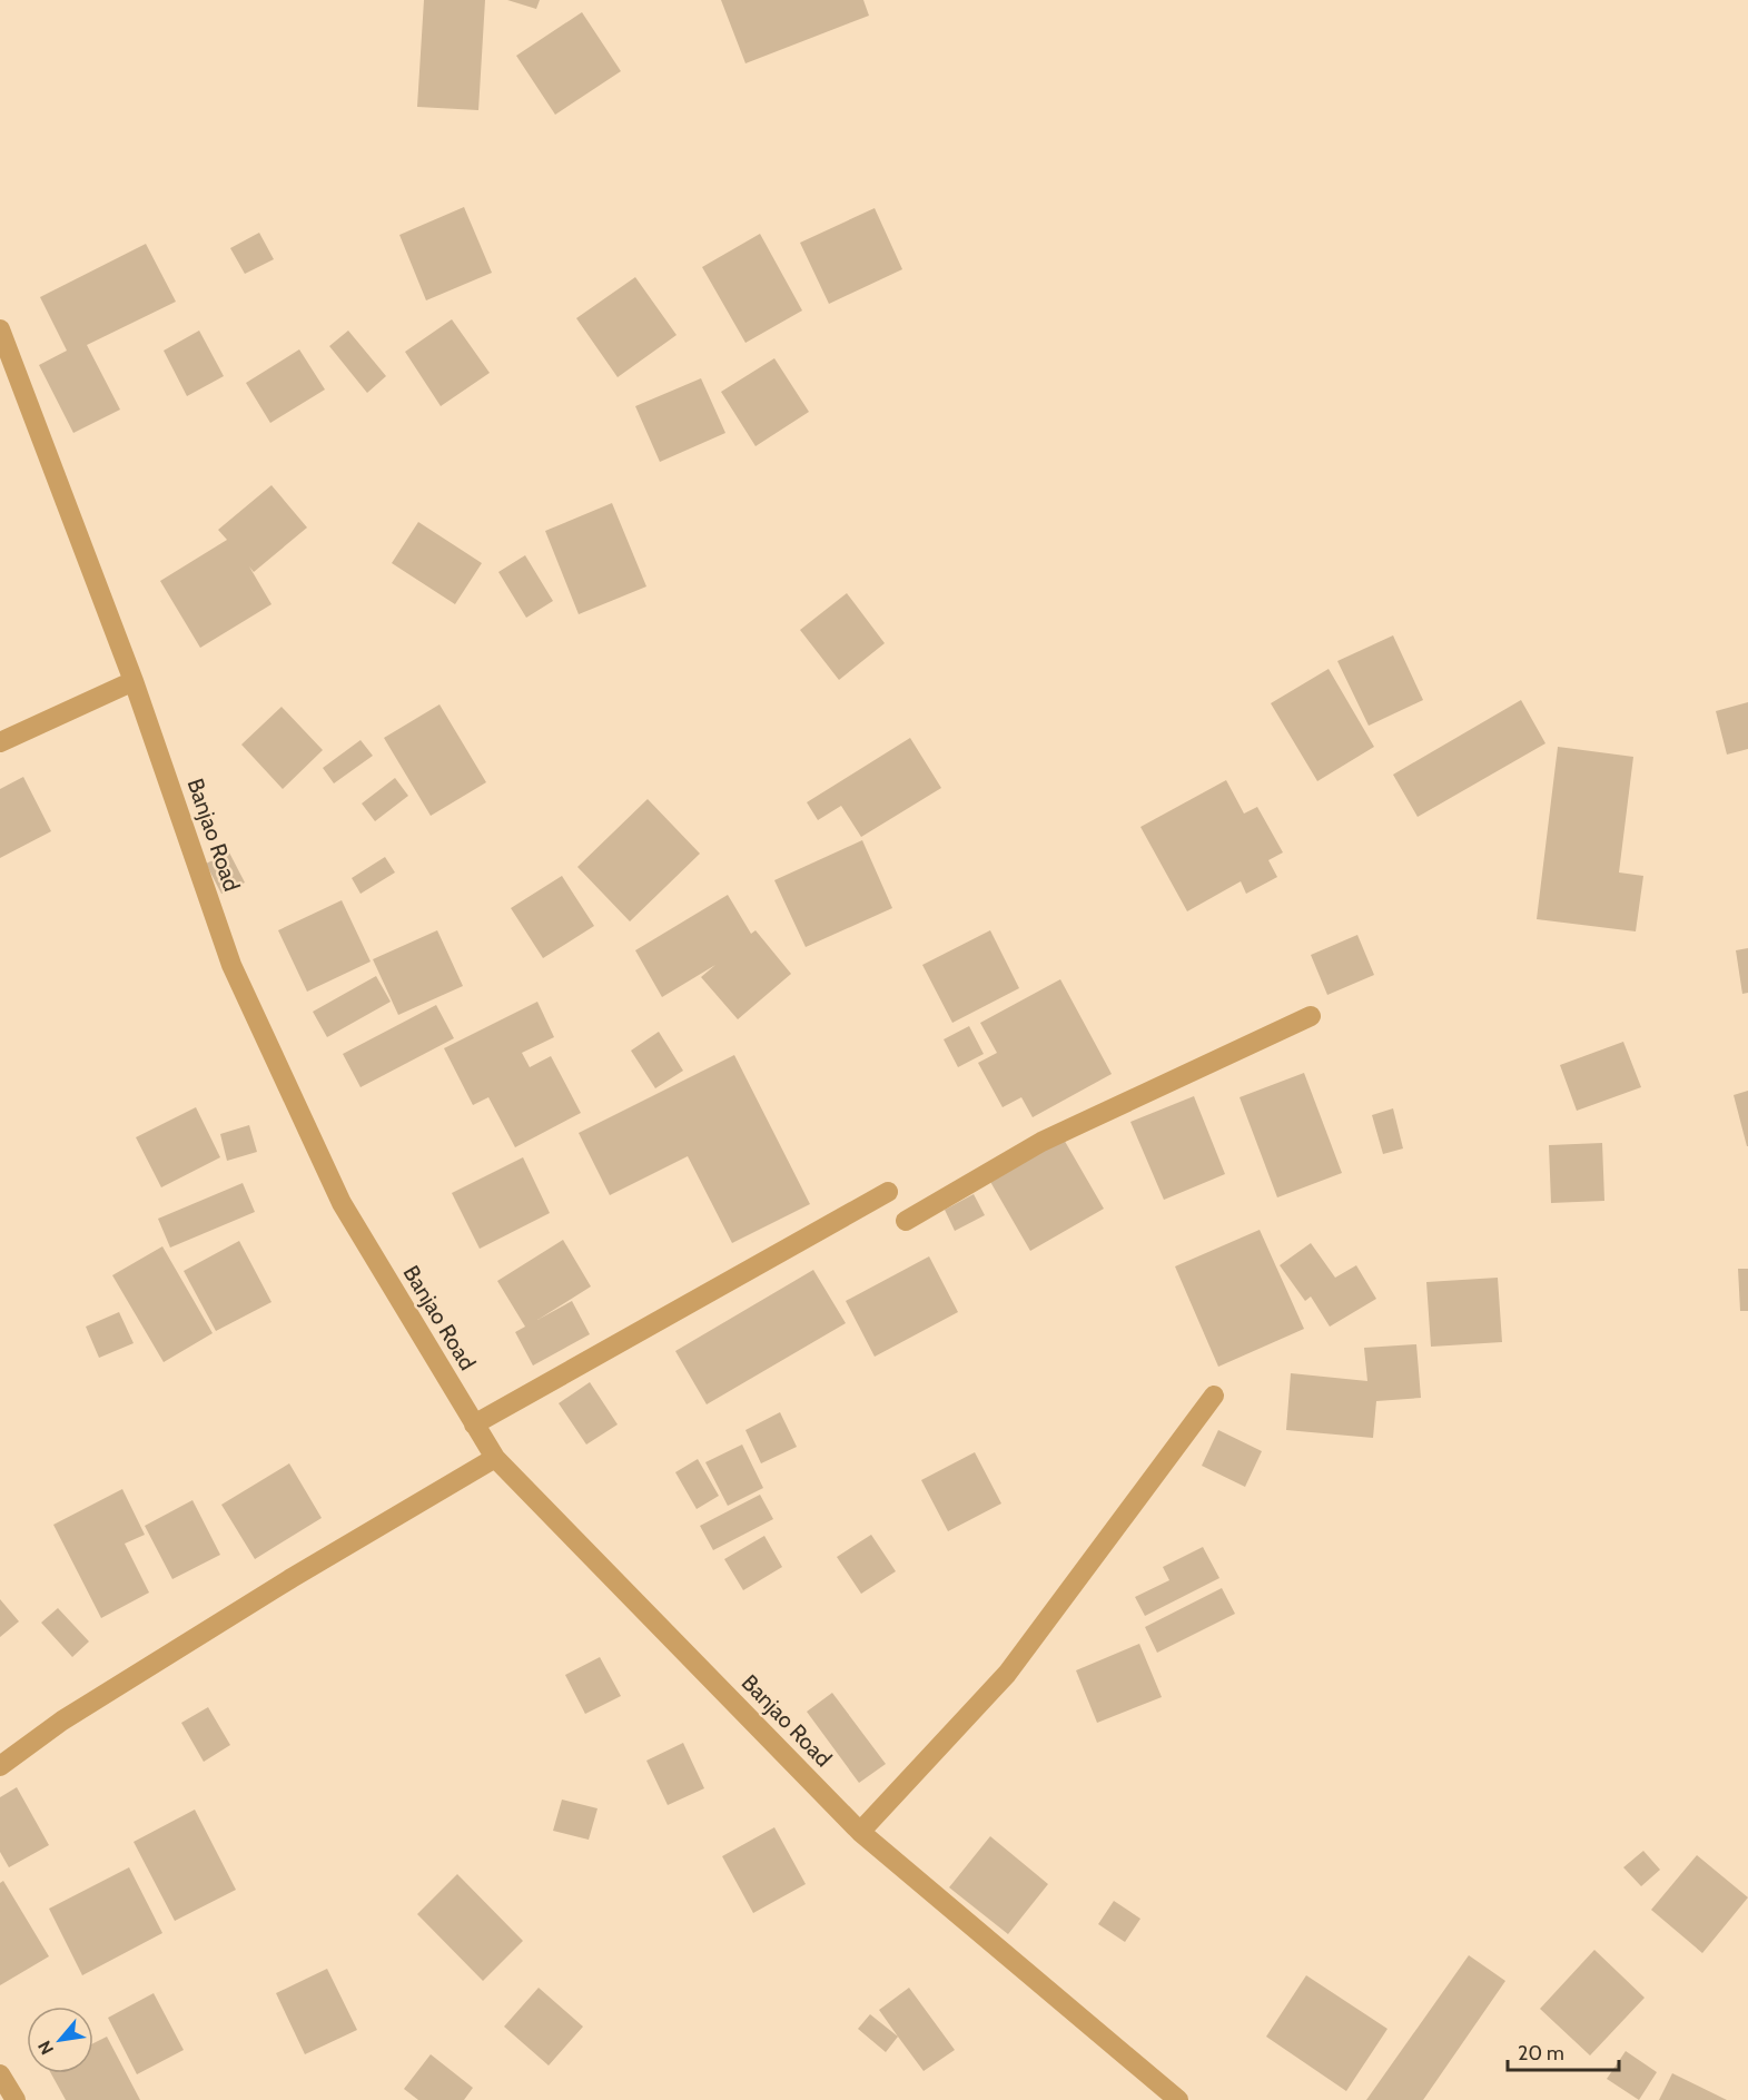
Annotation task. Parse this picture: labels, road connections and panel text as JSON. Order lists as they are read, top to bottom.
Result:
{
  "streets": {
    "street": ["Banjao Road"]
  },
  "scale_bar": "20 m",
  "north": "bottom left"
}
